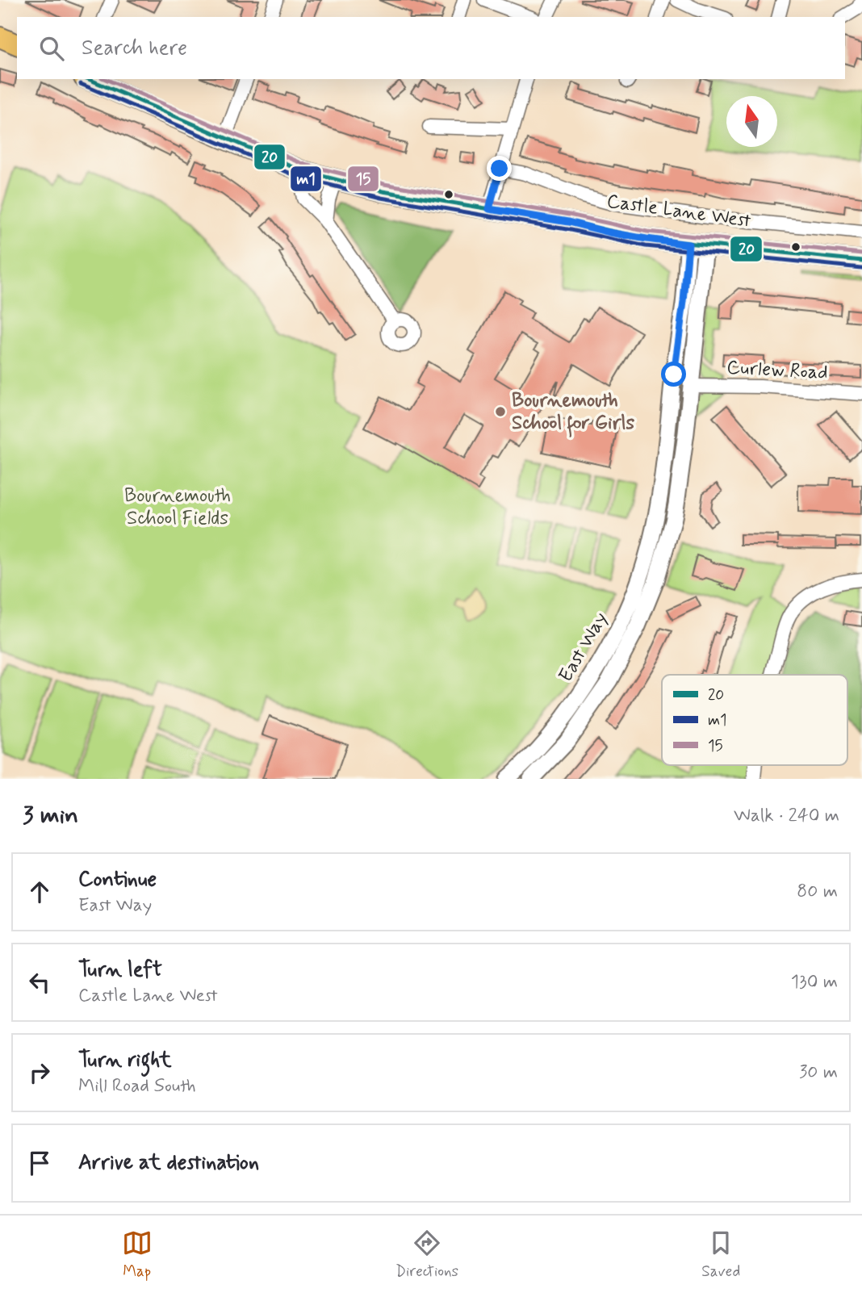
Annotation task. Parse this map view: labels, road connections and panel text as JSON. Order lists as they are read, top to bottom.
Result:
{
  "streets": {
    "main road": ["Castle Lane West"],
    "street": ["Curlew Road", "East Way"]
  },
  "crossings": [
    ["Castle Lane West", "East Way"],
    ["Curlew Road", "East Way"]
  ],
  "parks": ["Bournemouth School Fields"],
  "places": ["Bournemouth School for Girls"],
  "lines": ["transit line 20", "transit line 15", "transit line m1"],
  "legend": ["20", "m1", "15"],
  "north": "top",
  "page": {
    "search": "Search here",
    "heading": ["3 min", "Walk · 240 m"],
    "list": [
      ["Continue", "East Way", "80 m"],
      ["Turn left", "Castle Lane West", "130 m"],
      ["Turn right", "Mill Road South", "30 m"],
      "Arrive at destination"
    ],
    "nav": ["Map", "Directions", "Saved"]
  }
}
